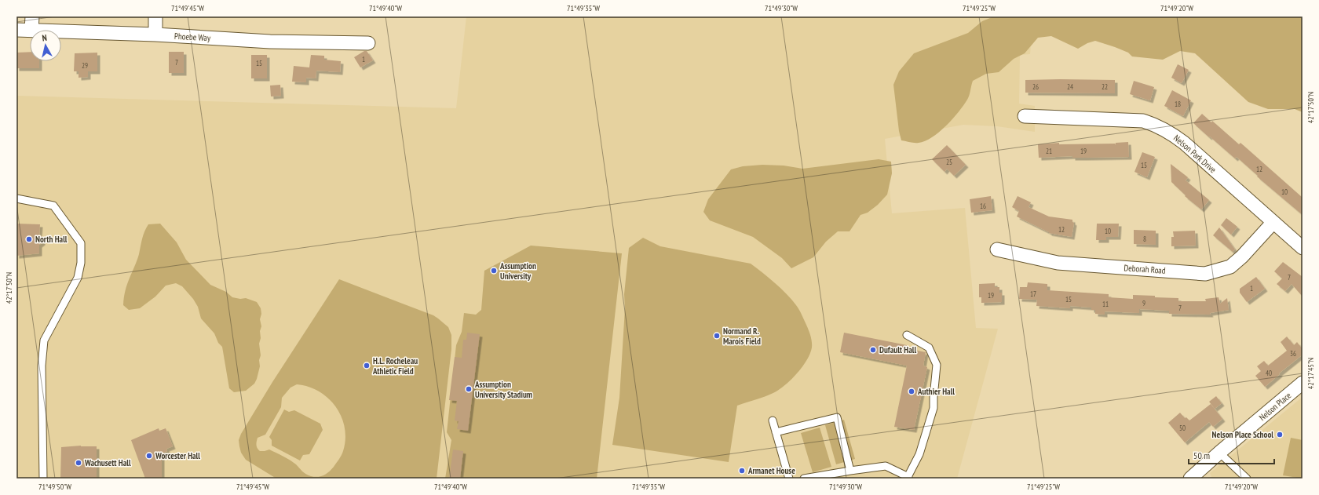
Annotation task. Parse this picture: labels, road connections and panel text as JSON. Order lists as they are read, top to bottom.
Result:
{
  "streets": {
    "street": [
      "Phoebe Way",
      "Nelson Park Drive",
      "Deborah Road",
      "Nelson Place"
    ]
  },
  "crossings": [
    ["Nelson Park Drive", "Deborah Road"]
  ],
  "places": [
    "North Hall",
    "Assumption University",
    "Normand R. Marois Field",
    "Dufault Hall",
    "H.L. Rocheleau Athletic Field",
    "Assumption University Stadium",
    "Authier Hall",
    "Nelson Place School",
    "Worcester Hall",
    "Wachusett Hall",
    "Armanet House"
  ],
  "house_numbers": [
    "1",
    "7",
    "15",
    "29",
    "26",
    "24",
    "22",
    "18",
    "21",
    "19",
    "25",
    "15",
    "12",
    "10",
    "16",
    "12",
    "10",
    "8",
    "7",
    "1",
    "17",
    "19",
    "15",
    "9",
    "11",
    "7",
    "36",
    "40",
    "50"
  ],
  "scale_bar": "50 m",
  "north": "top",
  "coordinates": [
    "71°49'45\"W",
    "71°49'40\"W",
    "71°49'35\"W",
    "71°49'30\"W",
    "71°49'25\"W",
    "71°49'20\"W",
    "42°17'50\"N",
    "42°17'45\"N",
    "71°49'50\"W"
  ]
}
